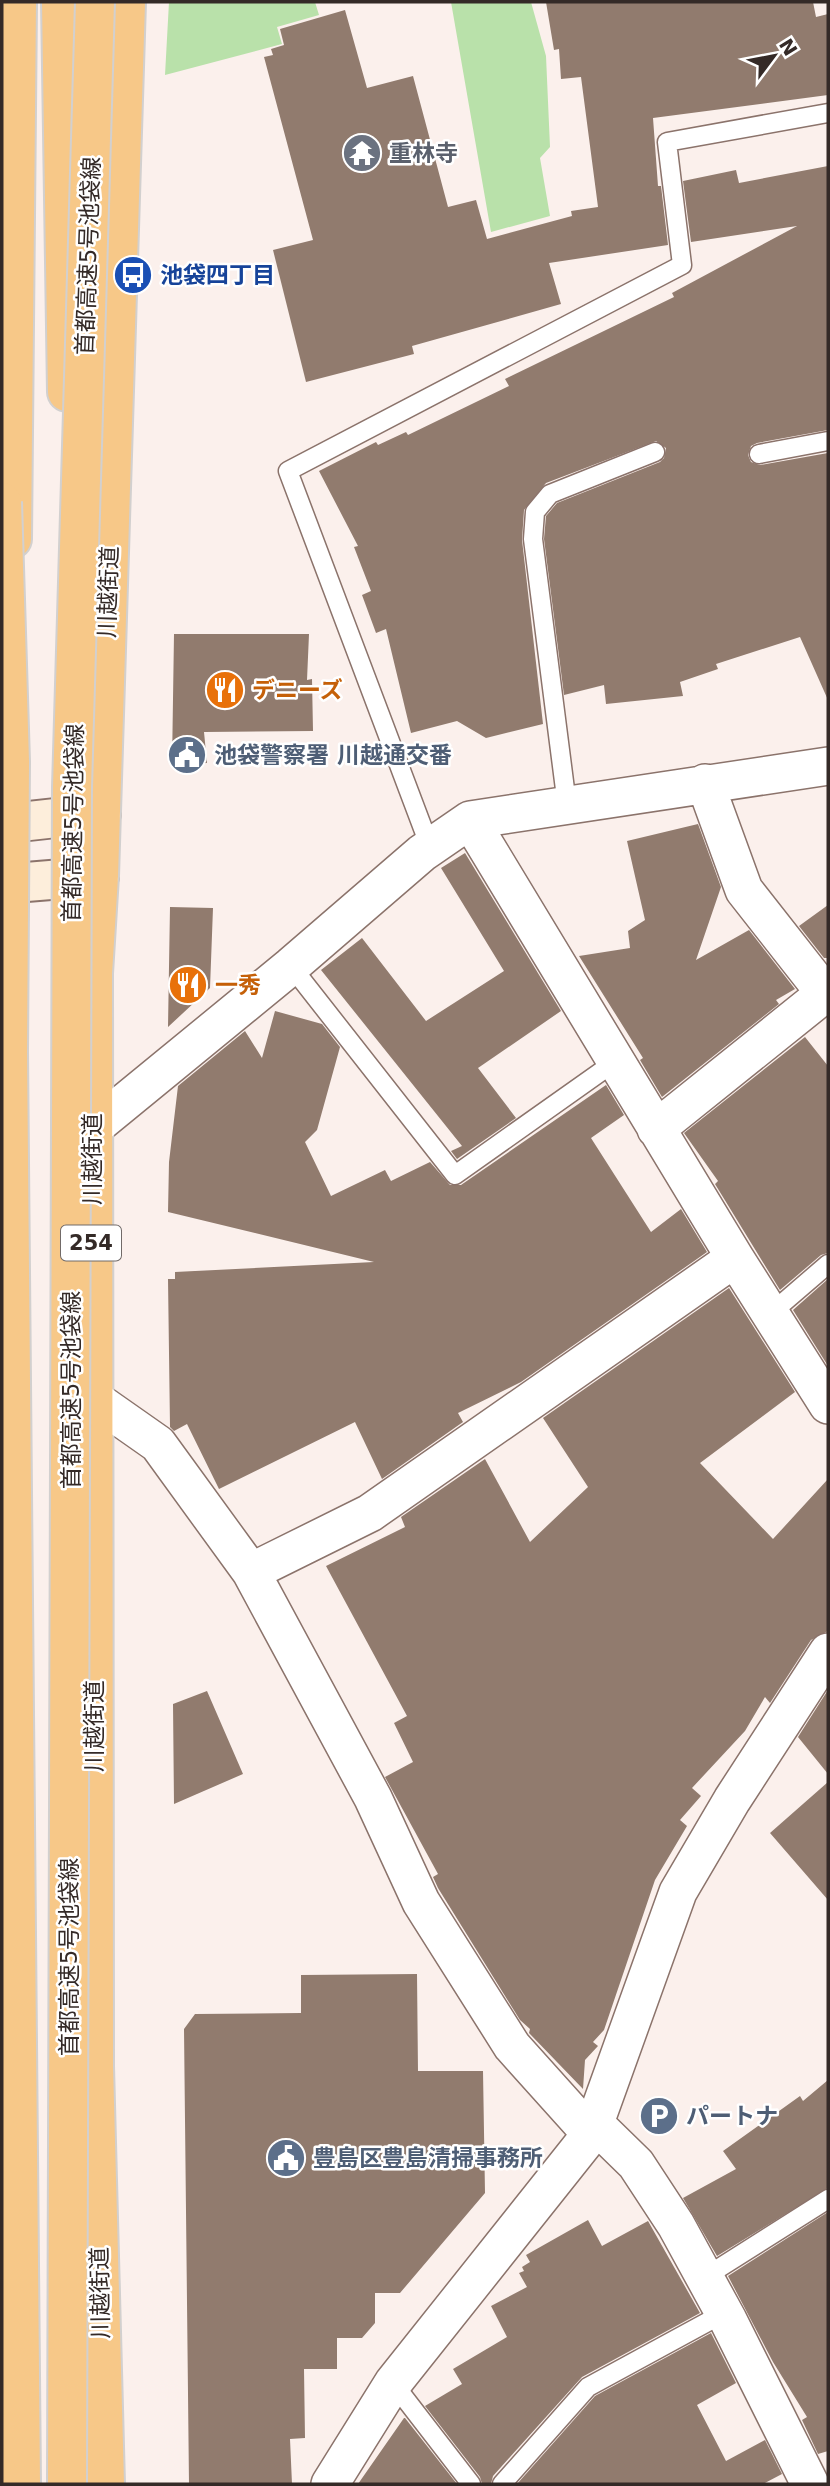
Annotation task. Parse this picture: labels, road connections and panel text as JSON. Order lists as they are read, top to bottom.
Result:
{
  "streets": {
    "highway": ["首都高速5号池袋線", "川越街道", "254"]
  },
  "places": {
    "temple": ["重林寺"],
    "bus stop": ["池袋四丁目"],
    "restaurant": ["デニーズ", "一秀"],
    "public building": ["池袋警察署 川越通交番", "豊島区豊島清掃事務所"],
    "parking": ["パートナ"]
  },
  "north": "top right"
}
